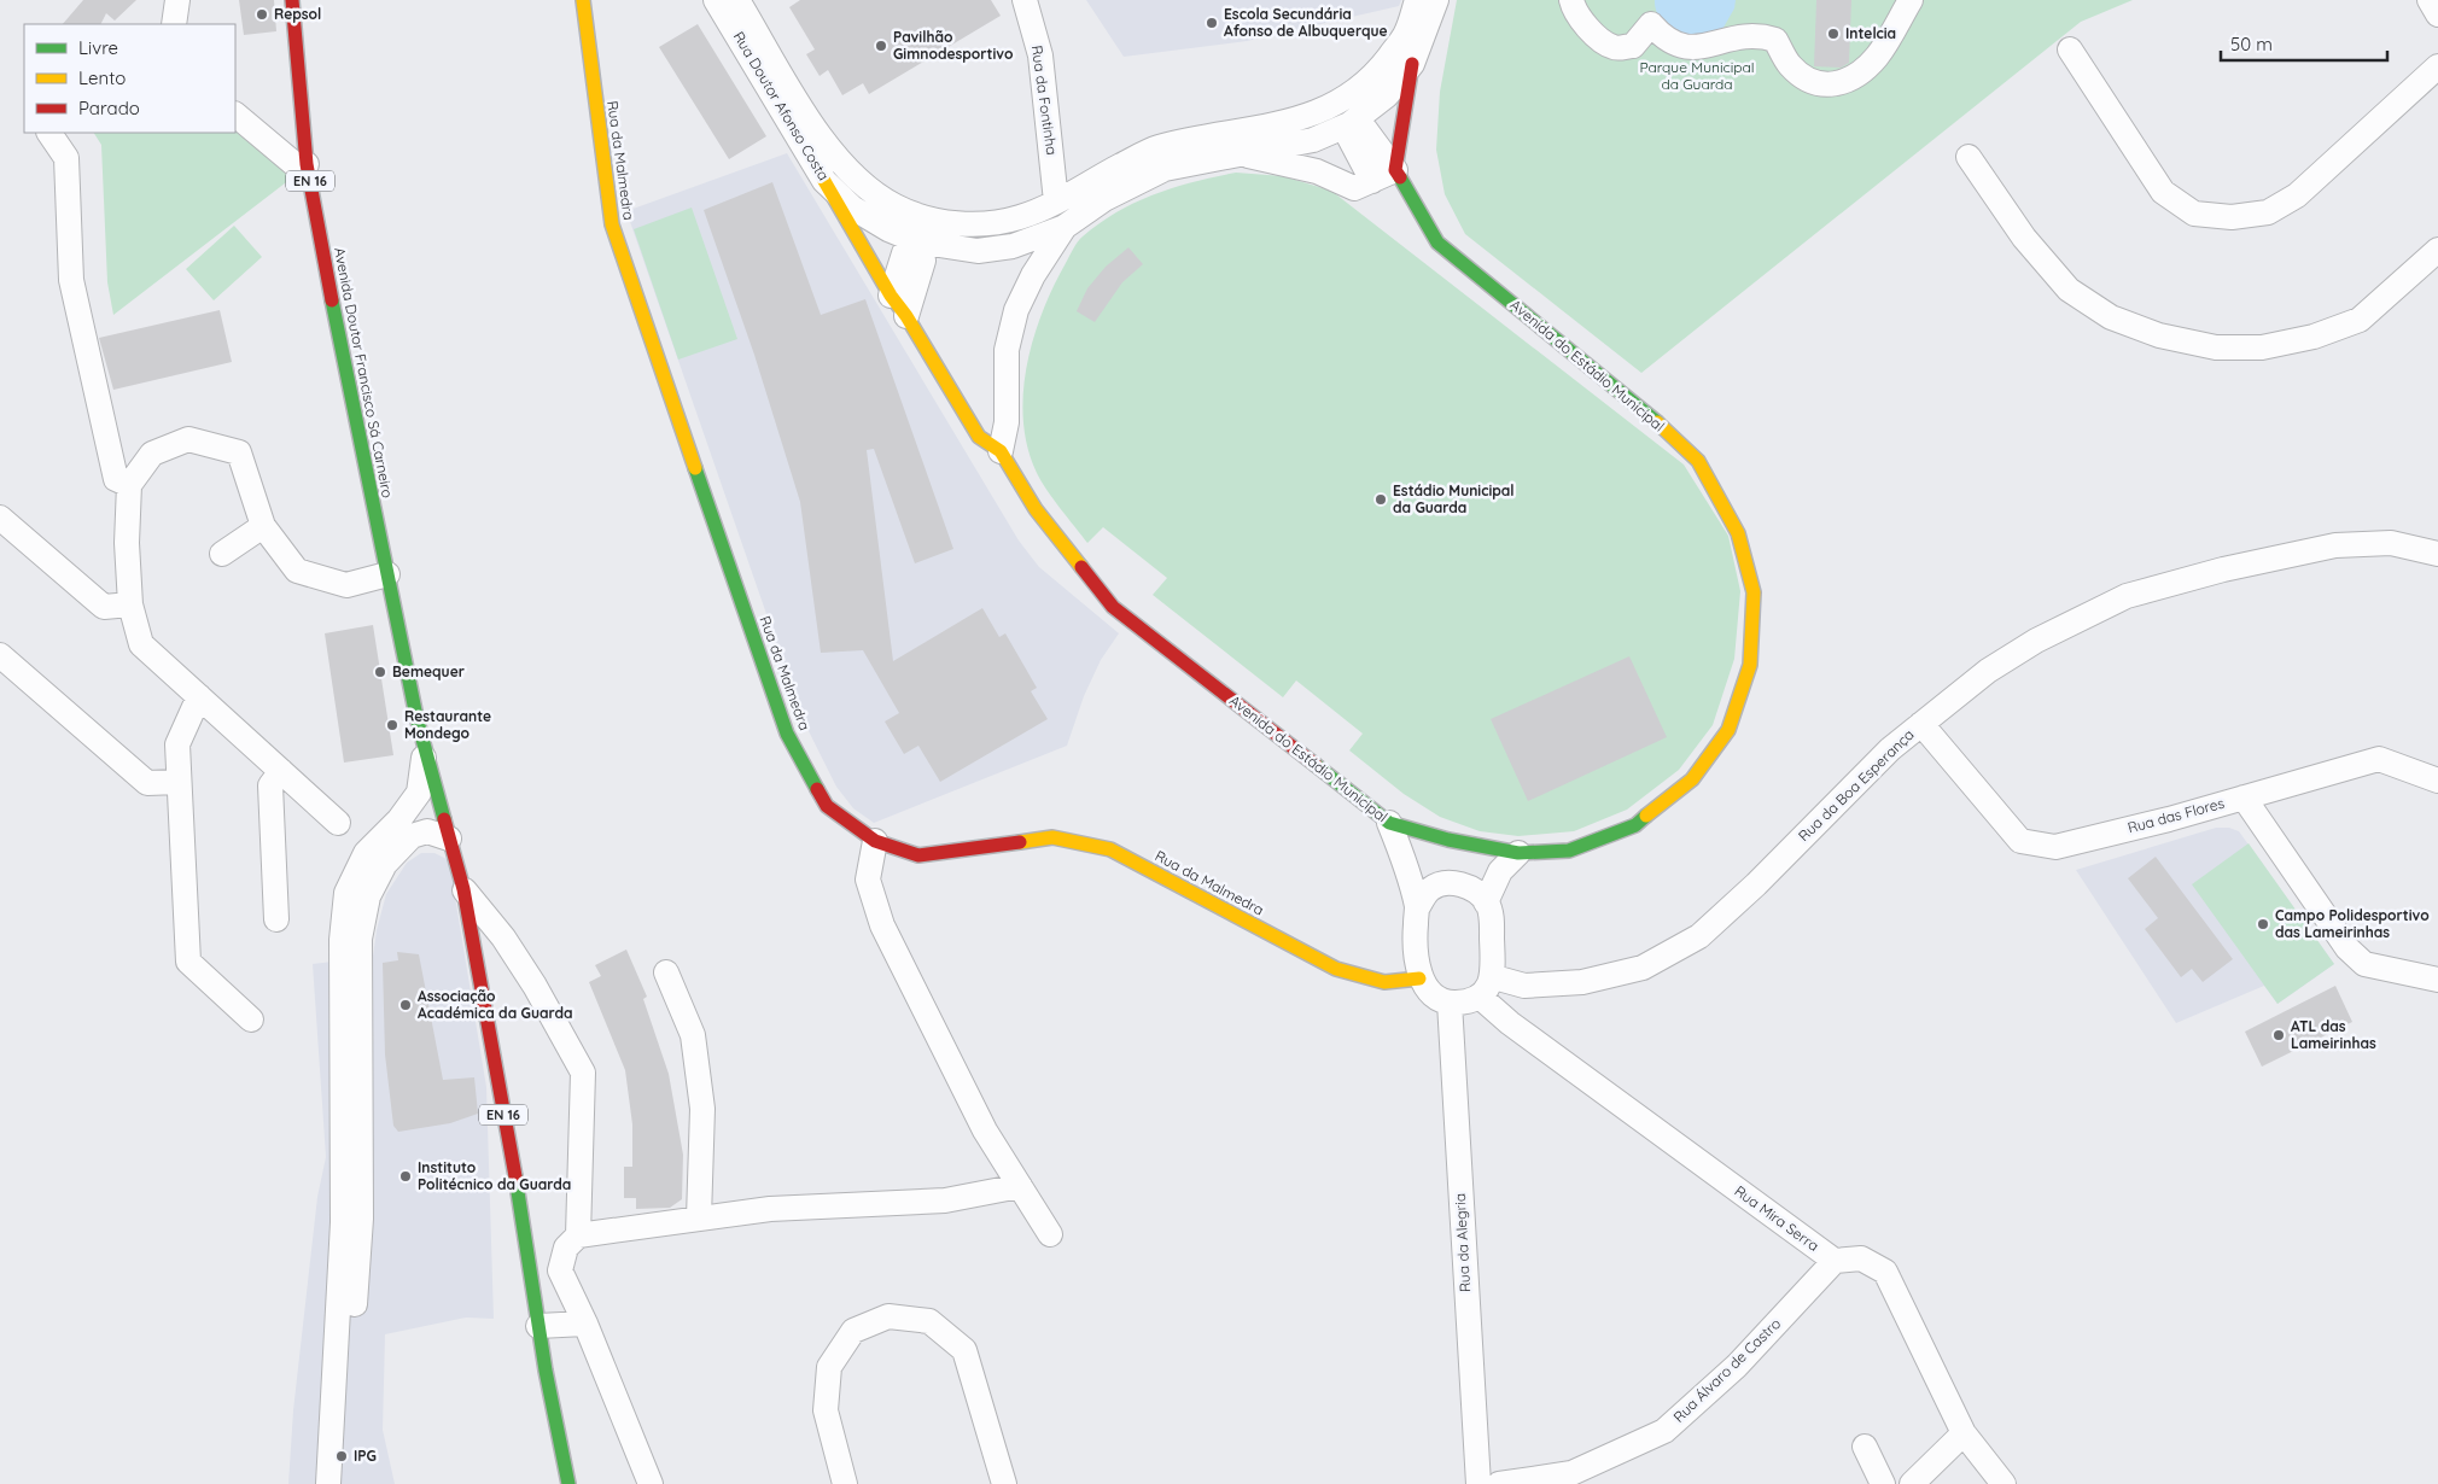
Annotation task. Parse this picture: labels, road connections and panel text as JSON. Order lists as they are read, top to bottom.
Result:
{
  "streets": {
    "street": [
      "Rua da Fontinha",
      "Rua Doutor Afonso Costa",
      "Rua da Malmedra",
      "EN 16",
      "Avenida do Estádio Municipal",
      "Avenida Doutor Francisco Sá Carneiro",
      "Rua da Boa Esperança",
      "Rua das Flores",
      "Rua Mira Serra",
      "Rua da Alegria",
      "Rua Álvaro de Castro"
    ]
  },
  "crossings": [
    ["Rua da Fontinha", "Rua Doutor Afonso Costa"],
    ["Rua Doutor Afonso Costa", "Avenida do Estádio Municipal"],
    ["Rua da Malmedra", "Rua da Boa Esperança"],
    ["Rua da Malmedra", "Rua Mira Serra"],
    ["Rua da Malmedra", "Rua da Alegria"],
    ["Rua da Boa Esperança", "Rua das Flores"],
    ["Rua da Boa Esperança", "Rua Mira Serra"],
    ["Rua da Boa Esperança", "Rua da Alegria"],
    ["Rua Mira Serra", "Rua da Alegria"],
    ["Rua Mira Serra", "Rua Álvaro de Castro"]
  ],
  "parks": ["Parque Municipal da Guarda"],
  "places": [
    "Repsol",
    "Escola Secundária Afonso de Albuquerque",
    "Intelcia",
    "Pavilhão Gimnodesportivo",
    "Estádio Municipal da Guarda",
    "Bemequer",
    "Restaurante Mondego",
    "Campo Polidesportivo das Lameirinhas",
    "Associação Académica da Guarda",
    "ATL das Lameirinhas",
    "Instituto Politécnico da Guarda",
    "IPG"
  ],
  "legend": ["Livre", "Lento", "Parado"],
  "scale_bar": "50 m"
}
